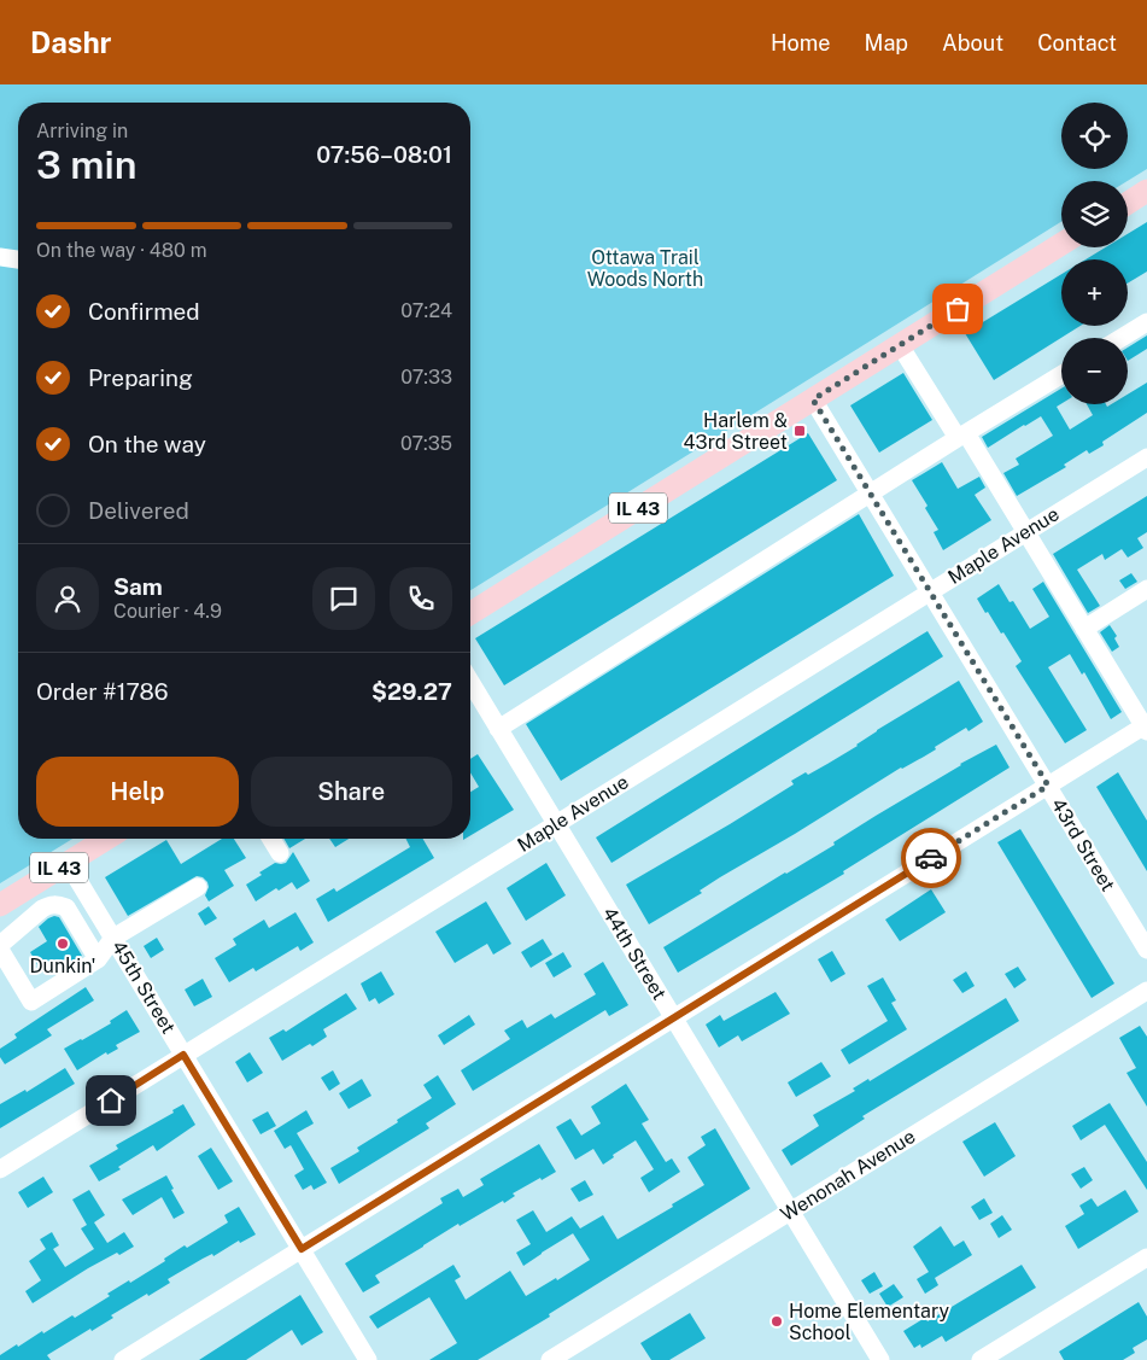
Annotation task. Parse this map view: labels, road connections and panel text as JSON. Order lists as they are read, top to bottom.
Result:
{
  "streets": {
    "main road": ["IL 43"],
    "street": [
      "Maple Avenue",
      "43rd Street",
      "44th Street",
      "45th Street",
      "Wenonah Avenue"
    ]
  },
  "crossings": [
    ["IL 43", "43rd Street"],
    ["IL 43", "45th Street"],
    ["Maple Avenue", "43rd Street"],
    ["Maple Avenue", "44th Street"],
    ["Maple Avenue", "45th Street"],
    ["44th Street", "Wenonah Avenue"]
  ],
  "parks": ["Ottawa Trail Woods North"],
  "places": {
    "transit": ["Harlem & 43rd Street"],
    "other": ["Dunkin'", "Home Elementary School"]
  },
  "page": {
    "header": "Dashr",
    "nav": [
      "Home",
      "Map",
      "About",
      "Contact"
    ],
    "map_buttons": ["+", "−"],
    "heading": ["3 min", "Arriving in", "07:56–08:01"],
    "panel": [
      "Sam",
      "Courier · 4.9",
      "Order #1786",
      "$29.27"
    ],
    "bar": "On the way · 480 m",
    "list": [
      ["Confirmed", "07:24"],
      ["Preparing", "07:33"],
      ["On the way", "07:35"],
      "Delivered"
    ],
    "buttons": ["Help", "Share"]
  }
}
